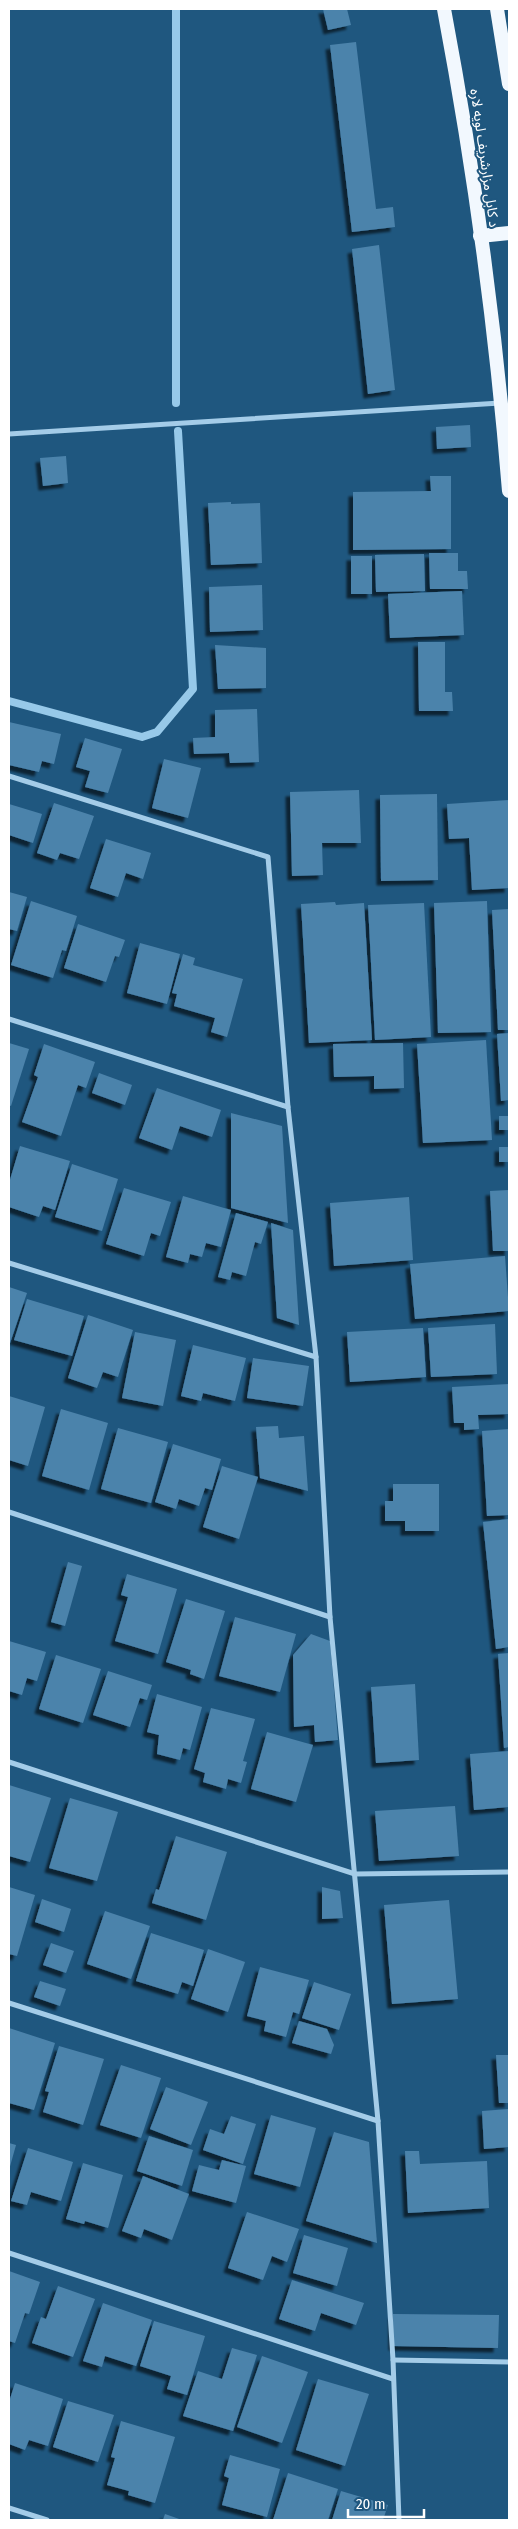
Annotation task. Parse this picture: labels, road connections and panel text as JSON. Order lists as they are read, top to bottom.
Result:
{
  "streets": {
    "highway": ["د کابل مزارشریف لویه لاره"]
  },
  "scale_bar": "20 m"
}
